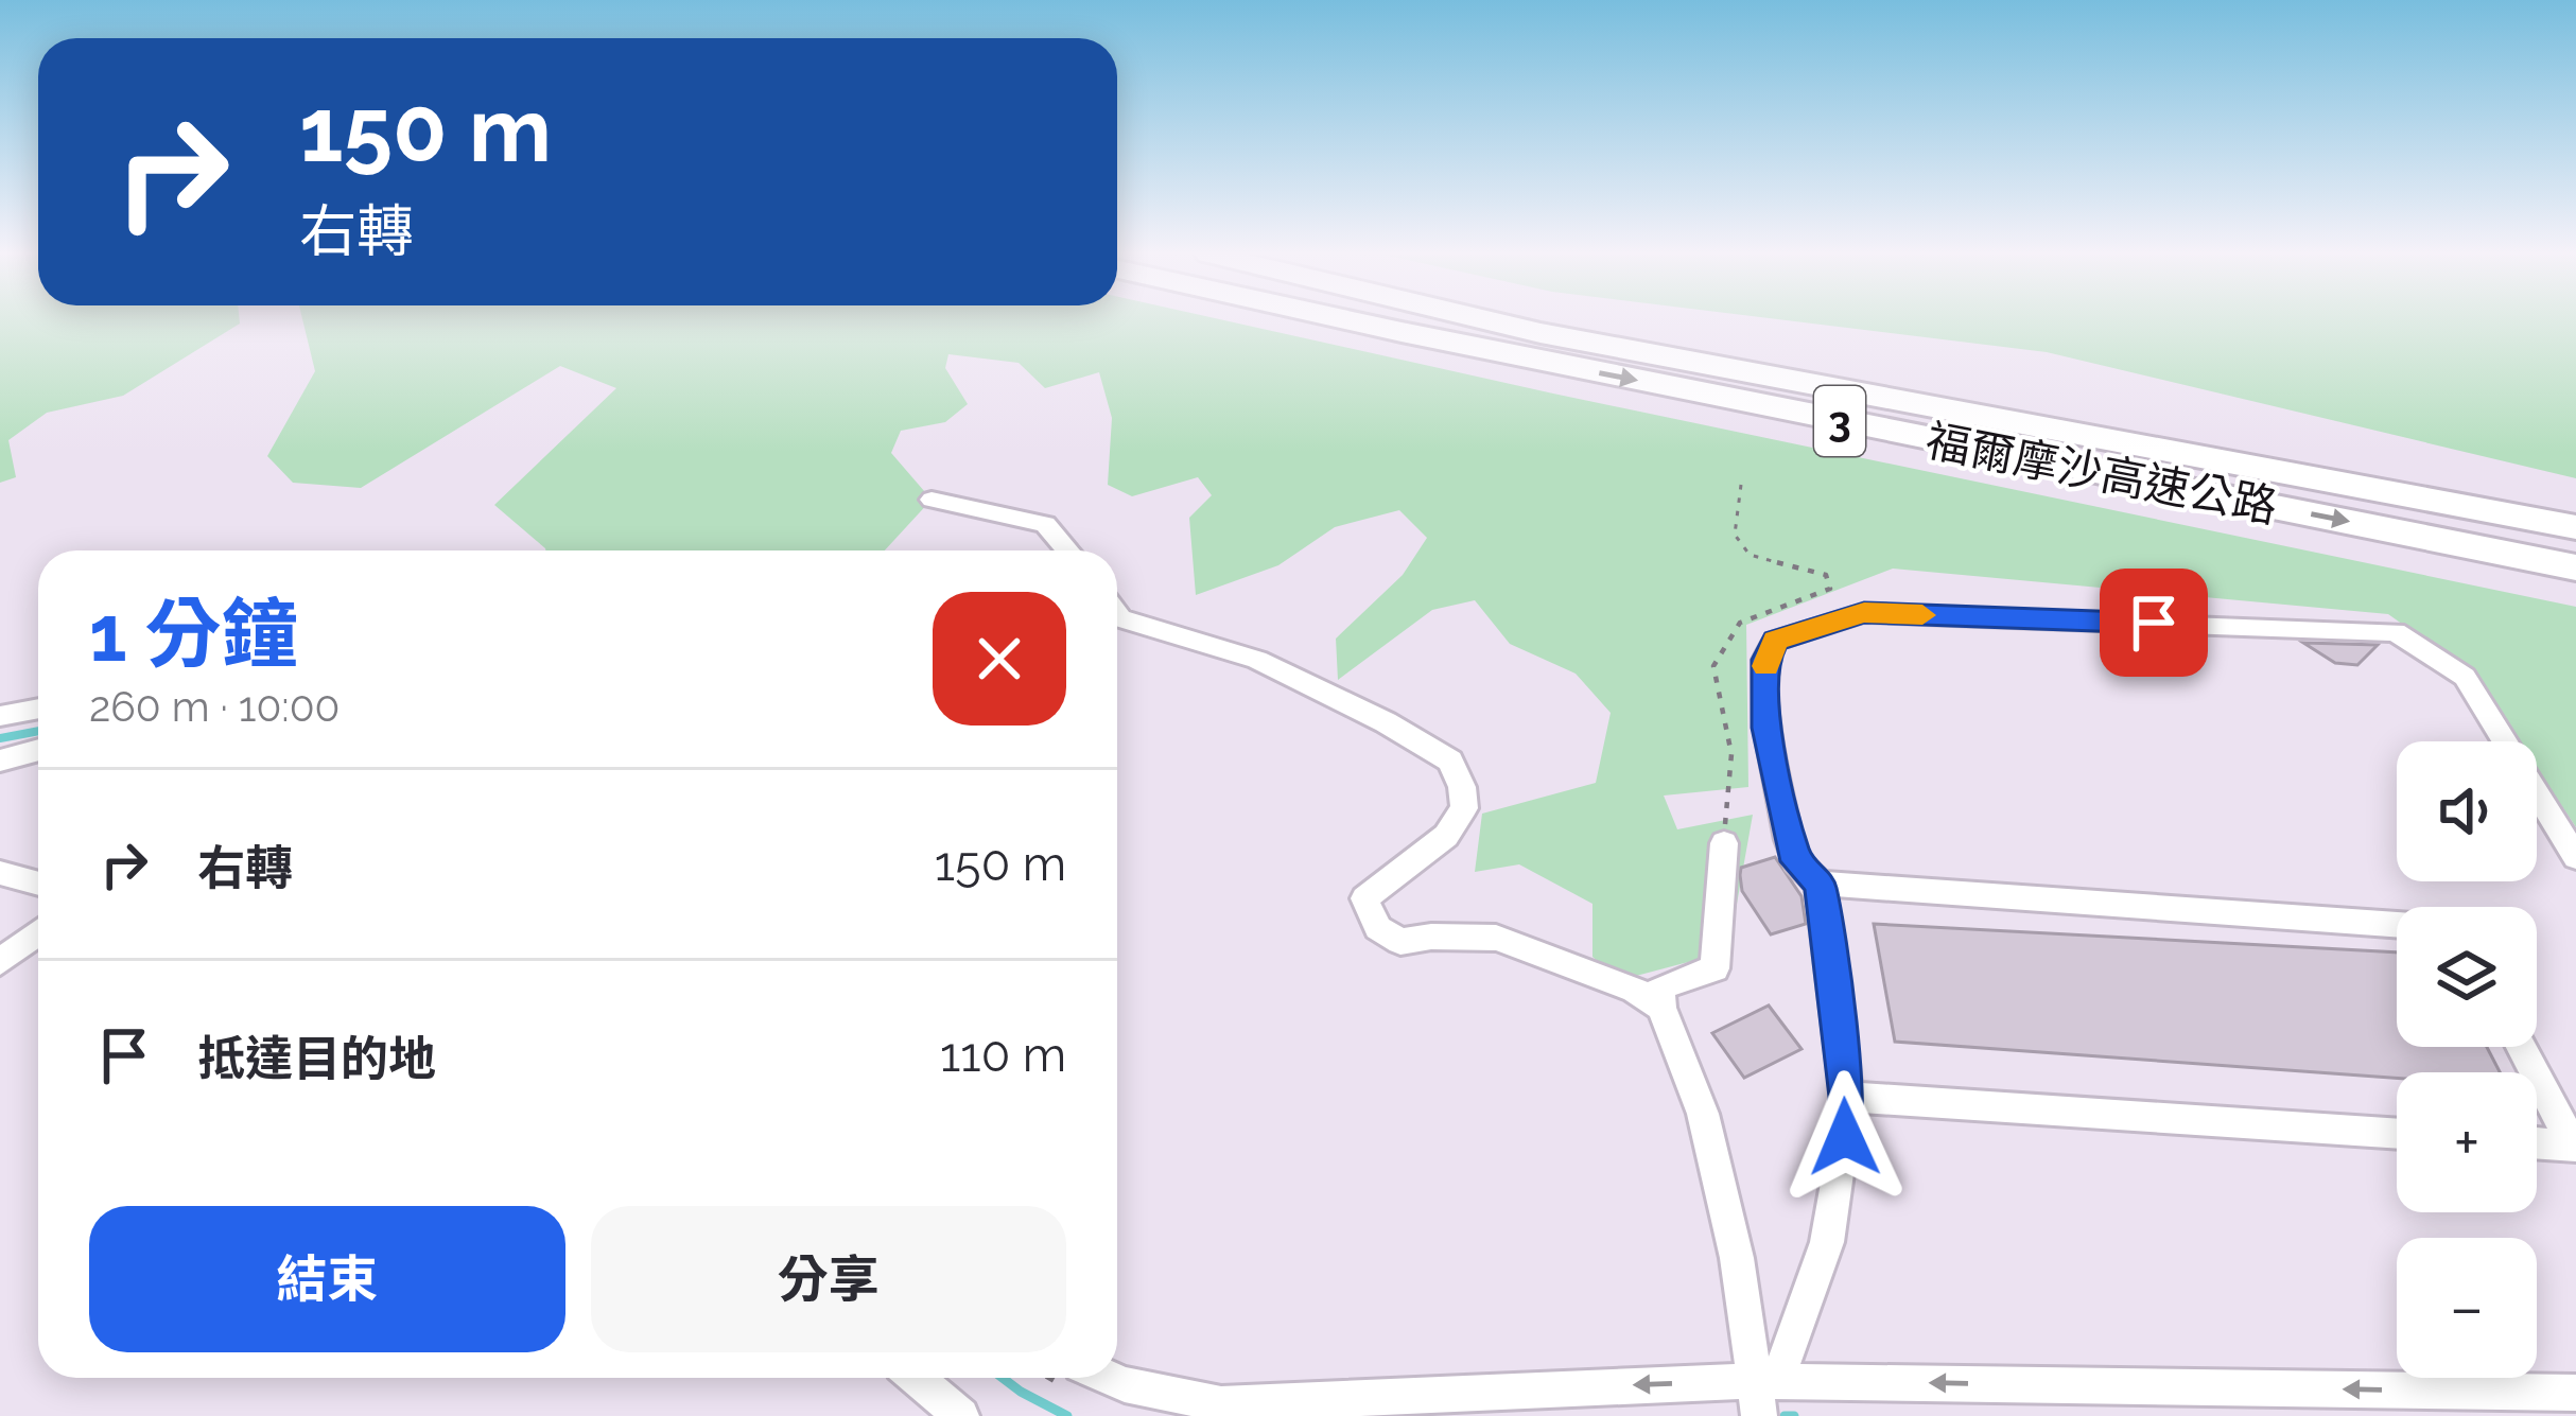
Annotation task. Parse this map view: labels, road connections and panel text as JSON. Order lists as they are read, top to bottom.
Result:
{
  "streets": {
    "highway": ["3", "福爾摩沙高速公路"]
  },
  "page": {
    "turn": ["150 m", "右轉"],
    "heading": ["1 分鐘", "260 m · 10:00"],
    "map_buttons": ["+", "−"],
    "list": [
      {
        "name": "右轉",
        "value": "150 m"
      },
      {
        "name": "抵達目的地",
        "value": "110 m"
      }
    ],
    "buttons": ["結束", "分享"]
  }
}
